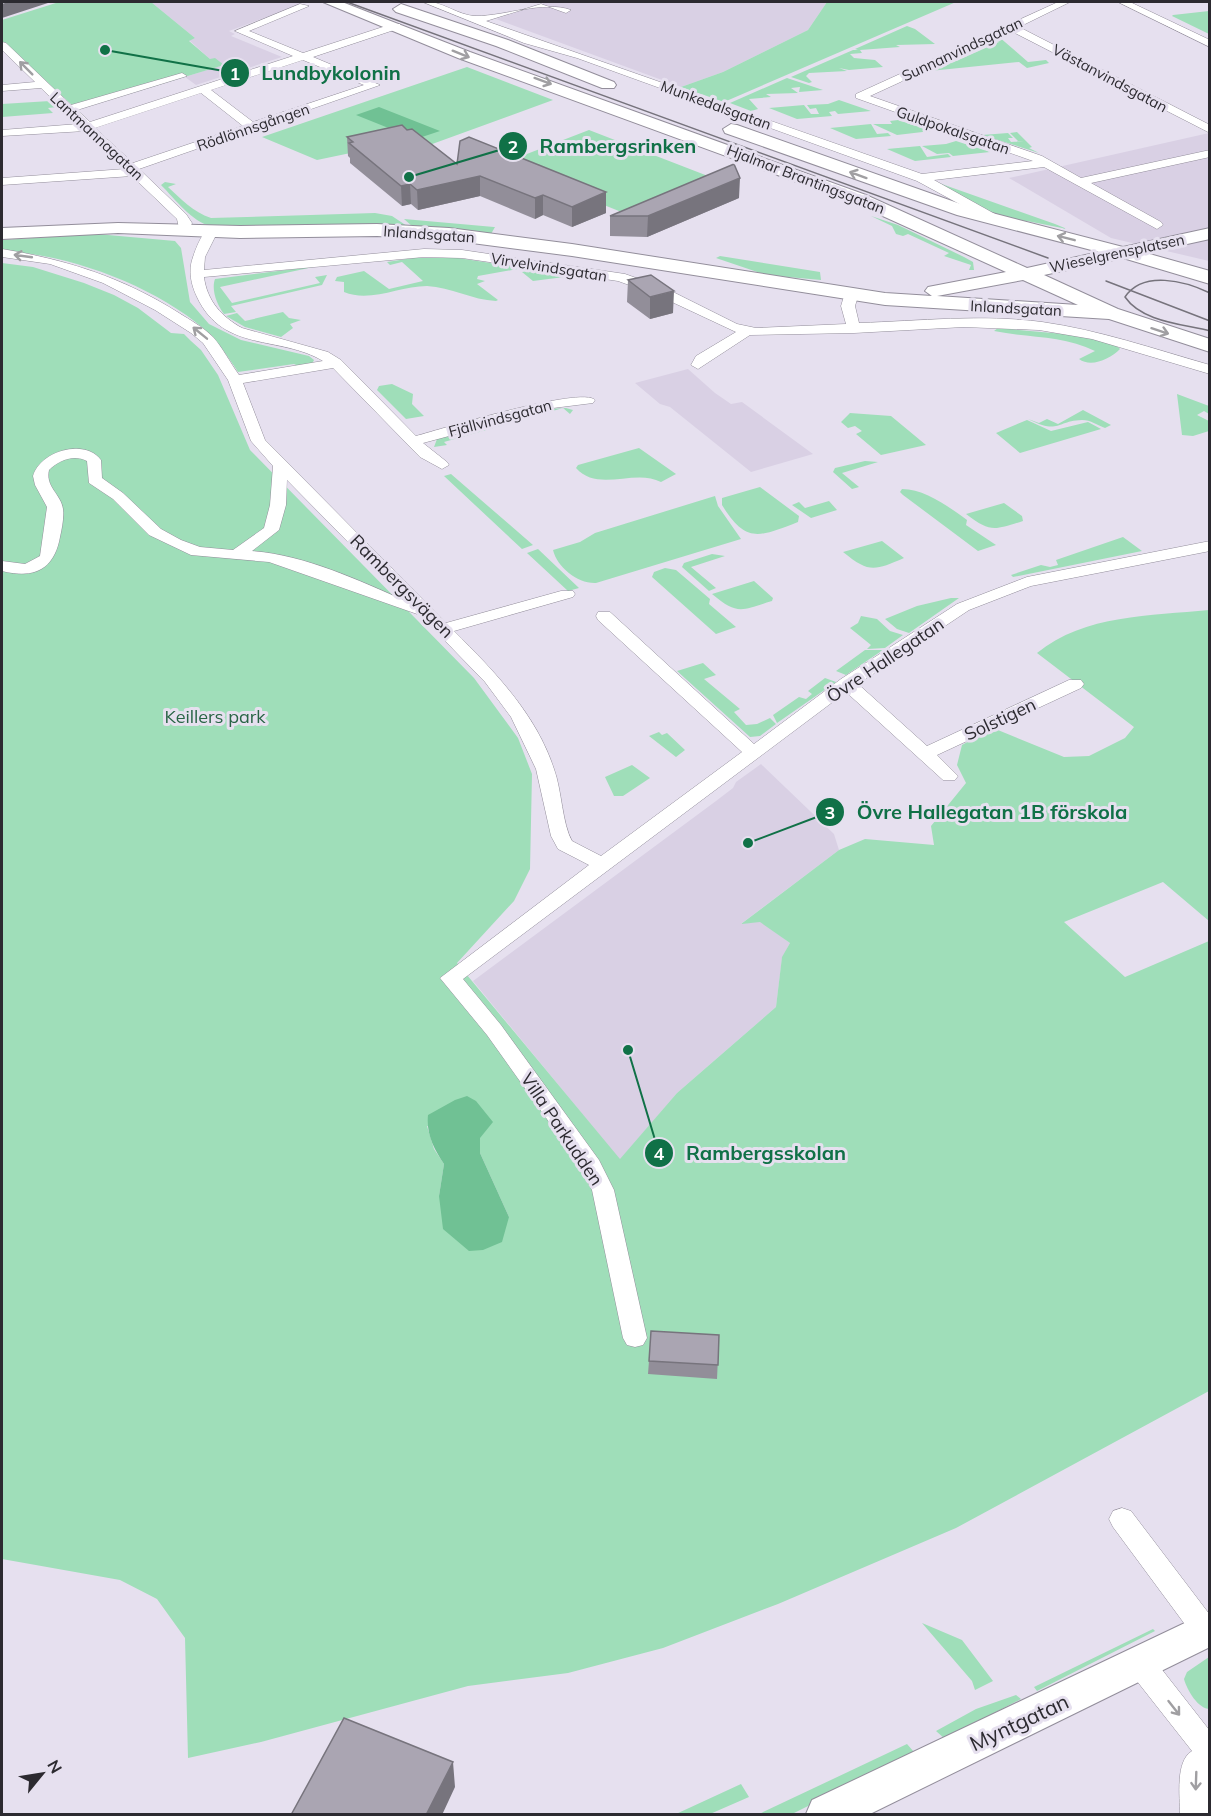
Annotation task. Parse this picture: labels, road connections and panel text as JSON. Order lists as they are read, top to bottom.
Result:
{
  "streets": {
    "main road": [
      "Hjalmar Brantingsgatan",
      "Inlandsgatan",
      "Wieselgrensplatsen",
      "Myntgatan"
    ],
    "street": [
      "Sunnanvindsgatan",
      "Västanvindsgatan",
      "Munkedalsgatan",
      "Rödlönnsgången",
      "Guldpokalsgatan",
      "Lantmannagatan",
      "Virvelvindsgatan",
      "Fjällvindsgatan",
      "Rambergsvägen",
      "Övre Hallegatan",
      "Solstigen",
      "Villa Parkudden"
    ]
  },
  "crossings": [
    ["Sunnanvindsgatan", "Västanvindsgatan"],
    ["Sunnanvindsgatan", "Guldpokalsgatan"],
    ["Munkedalsgatan", "Hjalmar Brantingsgatan"],
    ["Rödlönnsgången", "Lantmannagatan"],
    ["Lantmannagatan", "Inlandsgatan"],
    ["Hjalmar Brantingsgatan", "Inlandsgatan"],
    ["Hjalmar Brantingsgatan", "Wieselgrensplatsen"],
    ["Inlandsgatan", "Wieselgrensplatsen"],
    ["Rambergsvägen", "Övre Hallegatan"],
    ["Rambergsvägen", "Villa Parkudden"],
    ["Övre Hallegatan", "Villa Parkudden"]
  ],
  "parks": ["Keillers park"],
  "places": [
    "Lundbykolonin",
    "Rambergsrinken",
    "Övre Hallegatan 1B förskola",
    "Rambergsskolan"
  ],
  "north": "top right"
}
